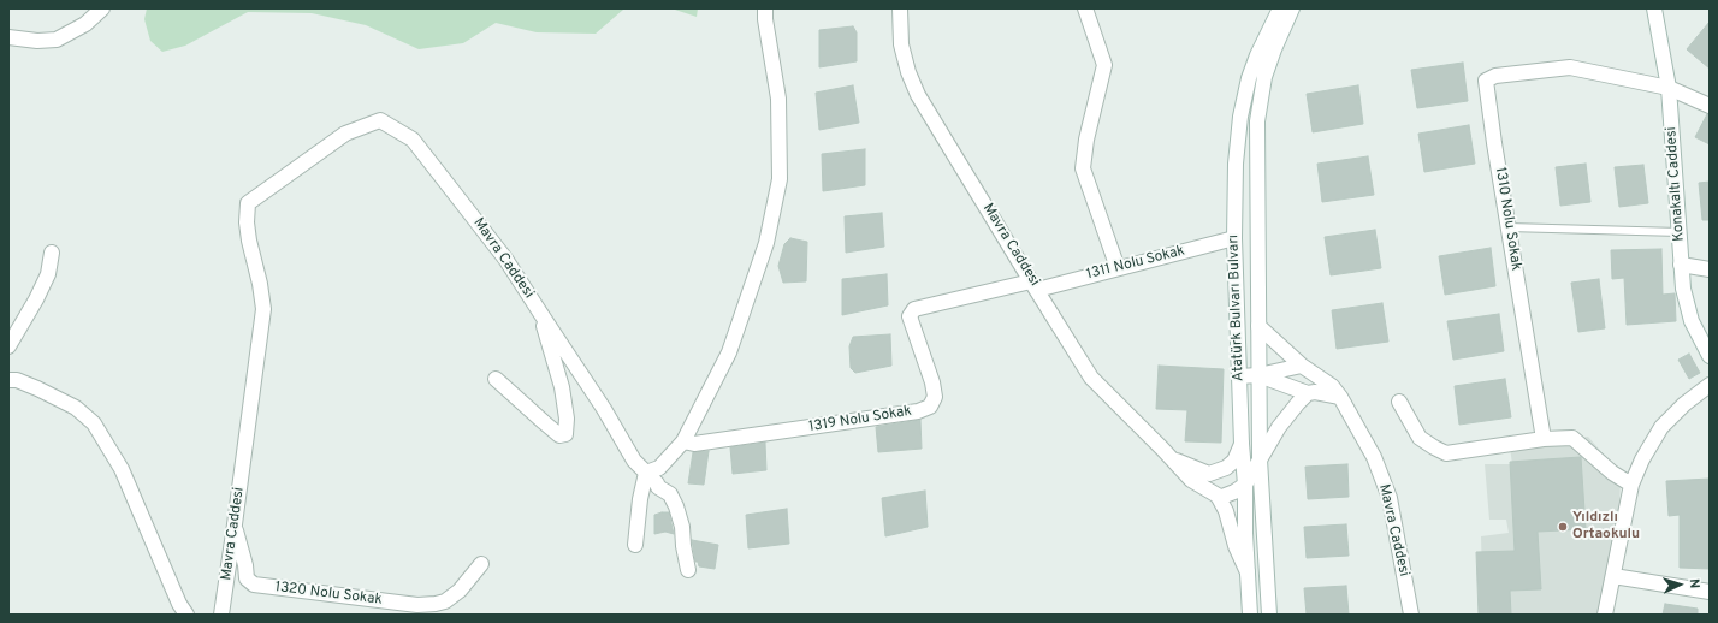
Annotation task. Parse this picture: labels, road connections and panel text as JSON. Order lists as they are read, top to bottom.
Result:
{
  "streets": {
    "street": [
      "Konakaltı Caddesi",
      "1310 Nolu Sokak",
      "Mavra Caddesi",
      "1311 Nolu Sokak",
      "Atatürk Bulvarı Bulvarı",
      "1319 Nolu Sokak",
      "1320 Nolu Sokak"
    ]
  },
  "crossings": [
    ["Konakaltı Caddesi", "1310 Nolu Sokak"],
    ["Mavra Caddesi", "1311 Nolu Sokak"],
    ["Mavra Caddesi", "Atatürk Bulvarı Bulvarı"],
    ["Mavra Caddesi", "1319 Nolu Sokak"],
    ["Mavra Caddesi", "1320 Nolu Sokak"],
    ["1311 Nolu Sokak", "Atatürk Bulvarı Bulvarı"],
    ["1311 Nolu Sokak", "1319 Nolu Sokak"]
  ],
  "places": ["Yıldızlı Ortaokulu"],
  "north": "right"
}
